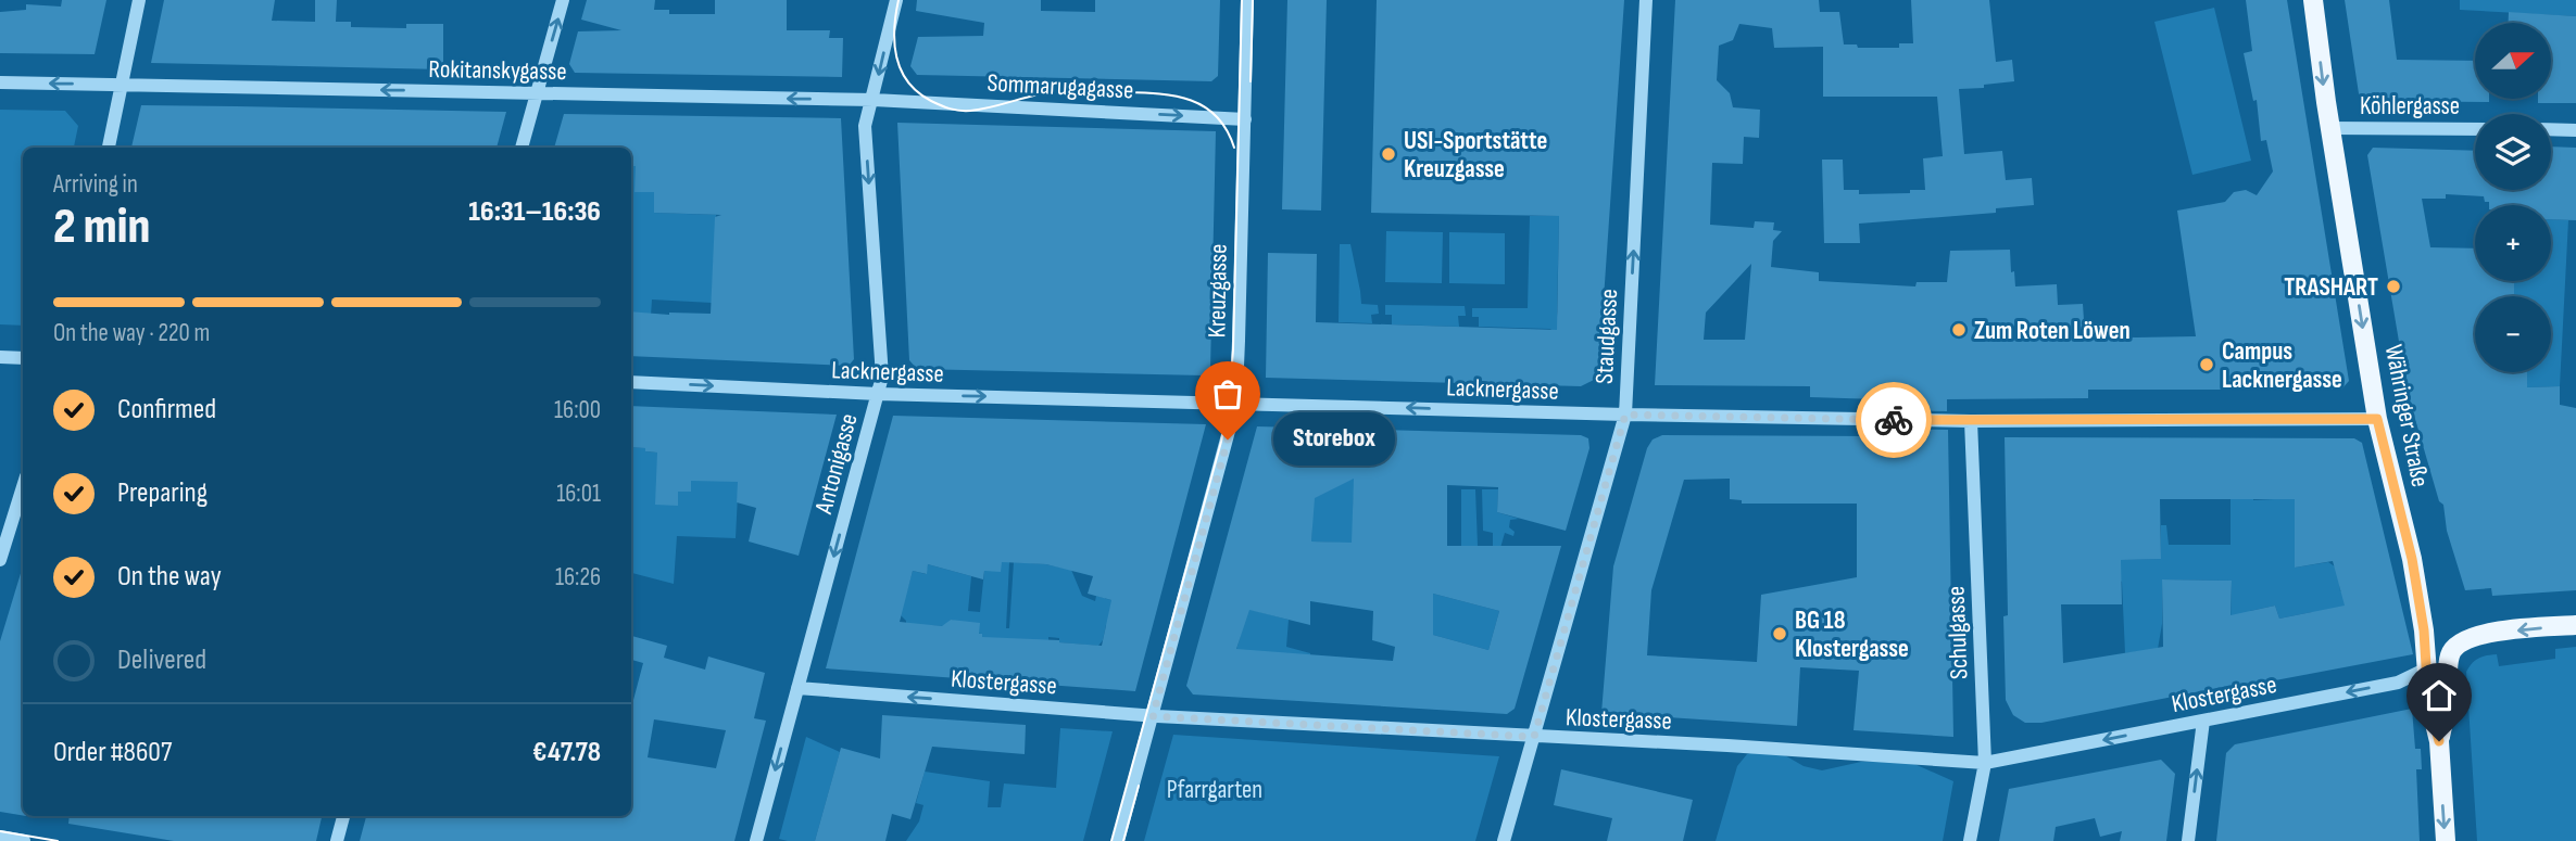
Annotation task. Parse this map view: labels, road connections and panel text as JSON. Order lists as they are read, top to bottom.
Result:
{
  "streets": {
    "main road": ["Währinger Straße"],
    "street": [
      "Rokitanskygasse",
      "Sommarugagasse",
      "Köhlergasse",
      "Kreuzgasse",
      "Staudgasse",
      "Lacknergasse",
      "Antonigasse",
      "Schulgasse",
      "Klostergasse"
    ]
  },
  "crossings": [
    ["Rokitanskygasse", "Sommarugagasse"],
    ["Rokitanskygasse", "Antonigasse"],
    ["Sommarugagasse", "Kreuzgasse"],
    ["Sommarugagasse", "Antonigasse"],
    ["Köhlergasse", "Währinger Straße"],
    ["Kreuzgasse", "Lacknergasse"],
    ["Kreuzgasse", "Klostergasse"],
    ["Staudgasse", "Lacknergasse"],
    ["Staudgasse", "Klostergasse"],
    ["Lacknergasse", "Währinger Straße"],
    ["Lacknergasse", "Antonigasse"],
    ["Lacknergasse", "Schulgasse"],
    ["Währinger Straße", "Klostergasse"],
    ["Antonigasse", "Klostergasse"],
    ["Schulgasse", "Klostergasse"]
  ],
  "one_way": [
    "Rokitanskygasse",
    "Sommarugagasse",
    "Staudgasse",
    "Währinger Straße",
    "Antonigasse",
    "Klostergasse"
  ],
  "parks": ["Pfarrgarten"],
  "places": [
    "USI-Sportstätte Kreuzgasse",
    "TRASHART",
    "Zum Roten Löwen",
    "Campus Lacknergasse",
    "Storebox",
    "BG 18 Klostergasse"
  ],
  "north": "right",
  "page": {
    "map_buttons": ["+", "−"],
    "heading": ["2 min", "Arriving in", "16:31–16:36"],
    "panel": ["Order #8607", "€47.78"],
    "bar": "On the way · 220 m",
    "list": [
      ["Confirmed", "16:00"],
      ["Preparing", "16:01"],
      ["On the way", "16:26"],
      "Delivered"
    ],
    "bubble": "Storebox"
  }
}
